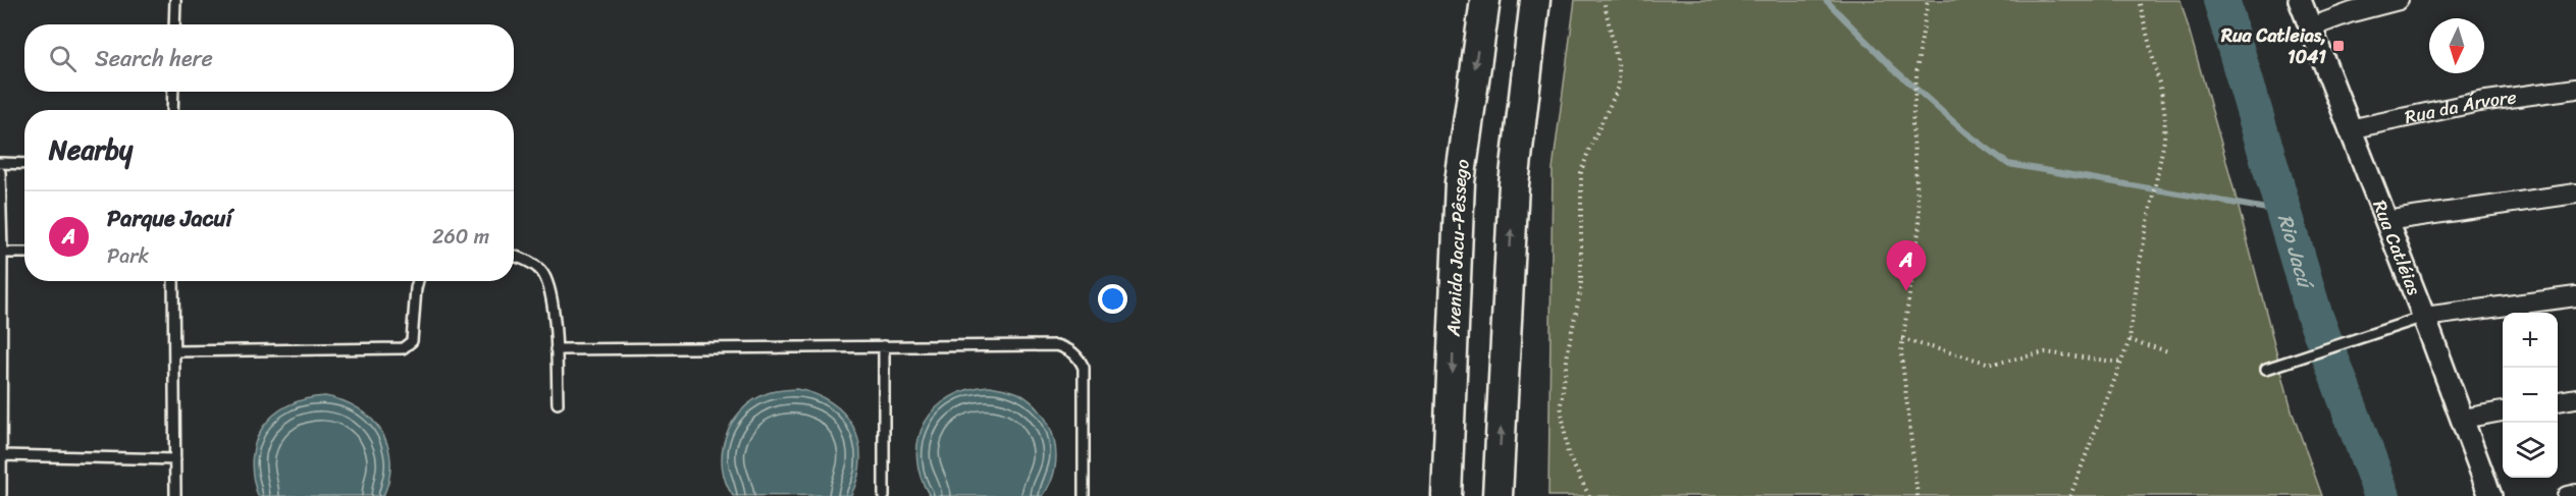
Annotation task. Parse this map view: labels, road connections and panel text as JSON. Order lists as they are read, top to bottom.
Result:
{
  "streets": {
    "highway": ["Avenida Jacu-Pêssego"],
    "street": ["Rua da Árvore", "Rua Catléias"]
  },
  "crossings": [
    ["Rua da Árvore", "Rua Catléias"]
  ],
  "water": ["Rio Jacú"],
  "places": {
    "transit": ["Rua Catleias, 1041"]
  },
  "north": "bottom",
  "page": {
    "search": "Search here",
    "heading": "Nearby",
    "list": [
      {
        "mark": "A",
        "name": "Parque Jacuí",
        "note": "Park",
        "value": "260 m"
      }
    ],
    "pins": "A",
    "map_buttons": ["+", "−"]
  }
}
